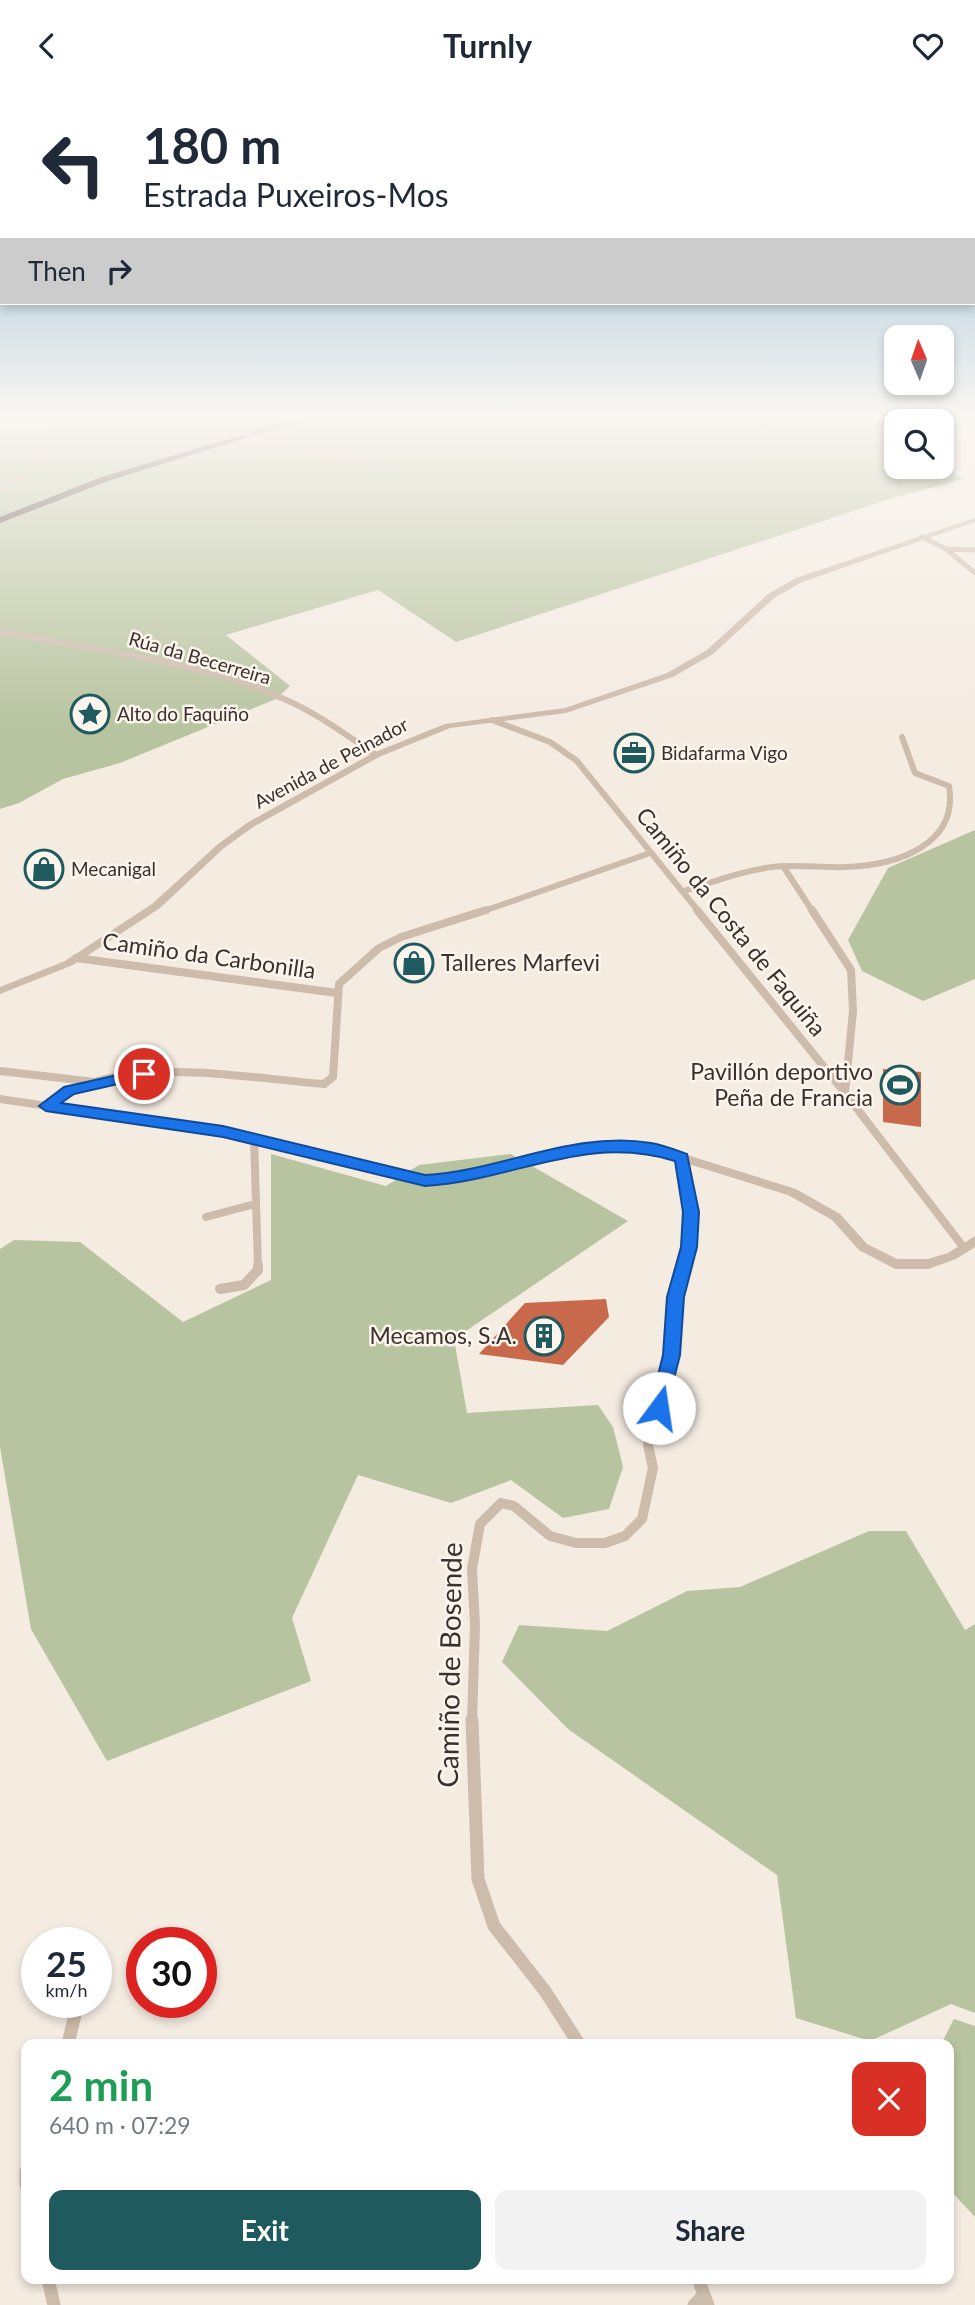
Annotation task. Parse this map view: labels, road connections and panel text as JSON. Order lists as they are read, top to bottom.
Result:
{
  "streets": {
    "street": [
      "Rúa da Becerreira",
      "Avenida de Peinador",
      "Camiño da Costa de Faquiña",
      "Camiño da Carbonilla",
      "Camiño de Bosende"
    ]
  },
  "crossings": [
    ["Rúa da Becerreira", "Avenida de Peinador"],
    ["Avenida de Peinador", "Camiño da Costa de Faquiña"],
    ["Avenida de Peinador", "Camiño da Carbonilla"]
  ],
  "places": {
    "place": ["Alto do Faquiño"],
    "office": ["Bidafarma Vigo"],
    "shop": ["Mecanigal", "Talleres Marfevi"],
    "sports": ["Pavillón deportivo Peña de Francia"],
    "building": ["Mecamos, S.A."]
  },
  "north": "top",
  "page": {
    "header": "Turnly",
    "turn": ["180 m", "Estrada Puxeiros-Mos"],
    "then": "Then",
    "speed": "25 km/h",
    "limit": "30",
    "heading": ["2 min", "640 m · 07:29"],
    "buttons": ["Exit", "Share"]
  }
}
